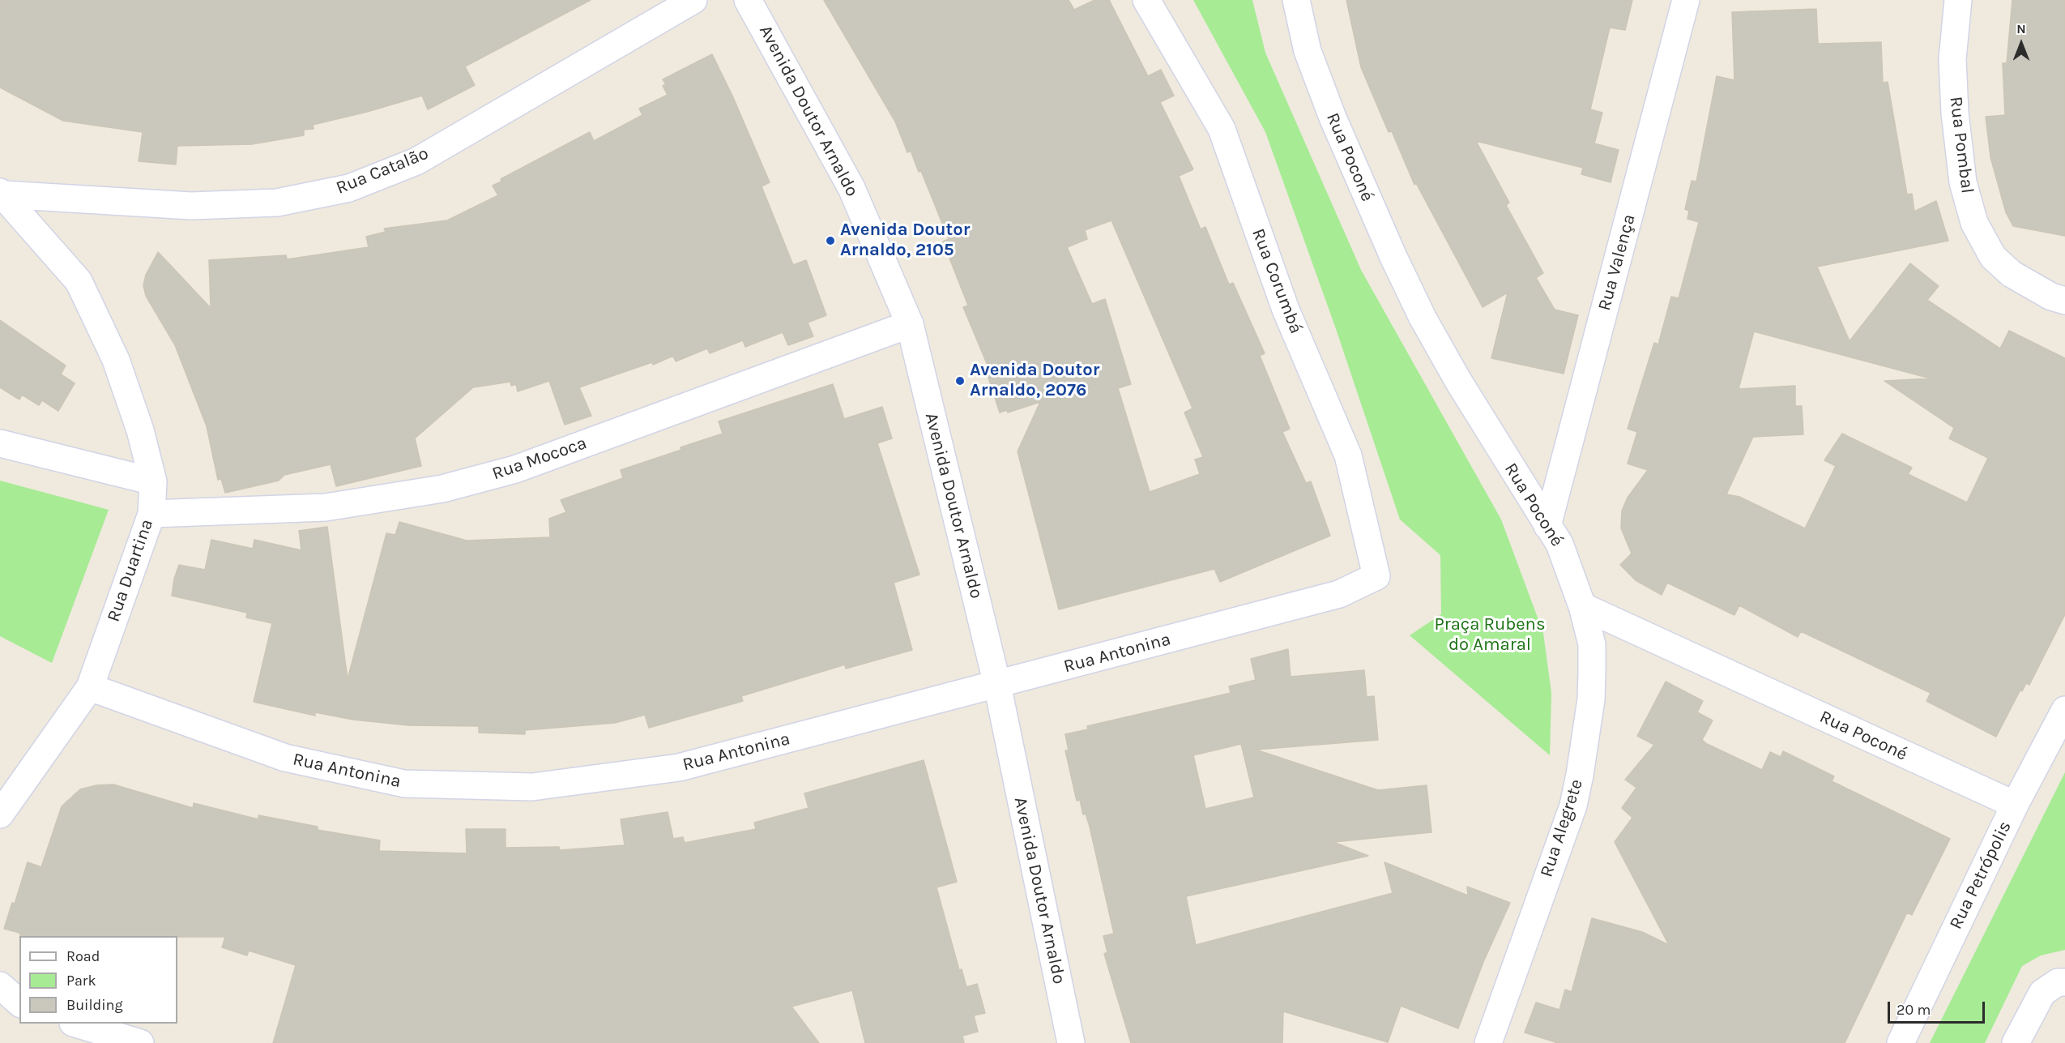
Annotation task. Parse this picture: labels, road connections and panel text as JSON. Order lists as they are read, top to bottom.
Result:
{
  "streets": {
    "street": [
      "Avenida Doutor Arnaldo",
      "Rua Pombal",
      "Rua Poconé",
      "Rua Catalão",
      "Rua Valença",
      "Rua Corumbá",
      "Rua Mococa",
      "Rua Duartina",
      "Rua Antonina",
      "Rua Alegrete",
      "Rua Petrópolis"
    ]
  },
  "crossings": [
    ["Avenida Doutor Arnaldo", "Rua Mococa"],
    ["Avenida Doutor Arnaldo", "Rua Antonina"],
    ["Rua Poconé", "Rua Valença"],
    ["Rua Poconé", "Rua Alegrete"],
    ["Rua Poconé", "Rua Petrópolis"],
    ["Rua Catalão", "Rua Duartina"],
    ["Rua Corumbá", "Rua Antonina"],
    ["Rua Mococa", "Rua Duartina"],
    ["Rua Duartina", "Rua Antonina"]
  ],
  "parks": ["Praça Rubens do Amaral"],
  "places": ["Avenida Doutor Arnaldo, 2105", "Avenida Doutor Arnaldo, 2076"],
  "legend": ["Road", "Park", "Building"],
  "scale_bar": "20 m",
  "north": "top"
}
